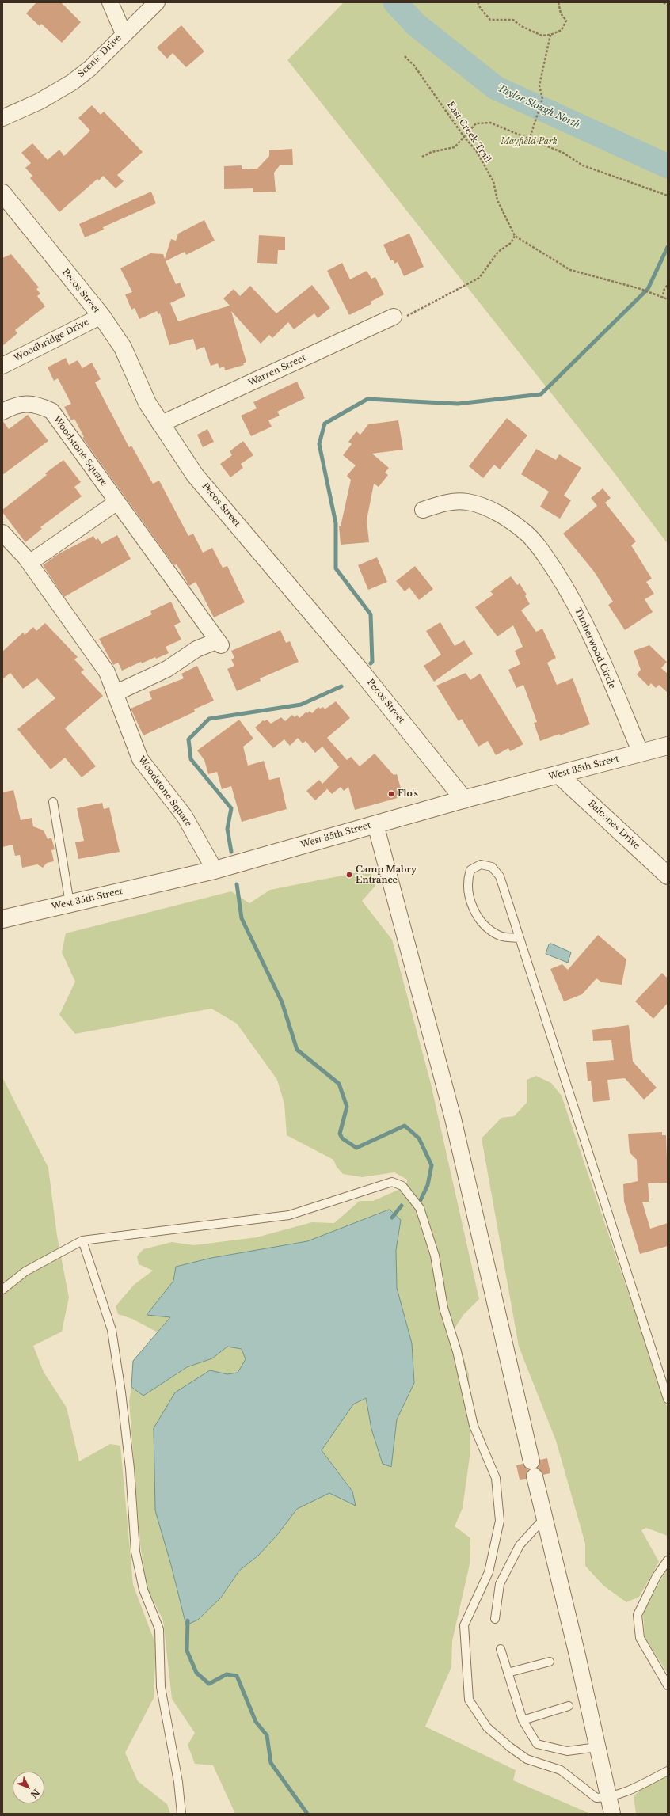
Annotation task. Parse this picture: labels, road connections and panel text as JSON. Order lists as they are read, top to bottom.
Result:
{
  "streets": {
    "street": [
      "Scenic Drive",
      "Pecos Street",
      "Woodbridge Drive",
      "Warren Street",
      "Woodstone Square",
      "Timberwood Circle",
      "West 35th Street",
      "Balcones Drive"
    ],
    "path": ["East Creek Trail"]
  },
  "crossings": [
    ["Pecos Street", "Woodbridge Drive"],
    ["Pecos Street", "Warren Street"],
    ["Pecos Street", "West 35th Street"],
    ["Woodstone Square", "West 35th Street"],
    ["Timberwood Circle", "West 35th Street"],
    ["West 35th Street", "Balcones Drive"]
  ],
  "water": ["Taylor Slough North"],
  "parks": ["Mayfield Park"],
  "places": ["Flo's", "Camp Mabry Entrance"],
  "north": "bottom right"
}
